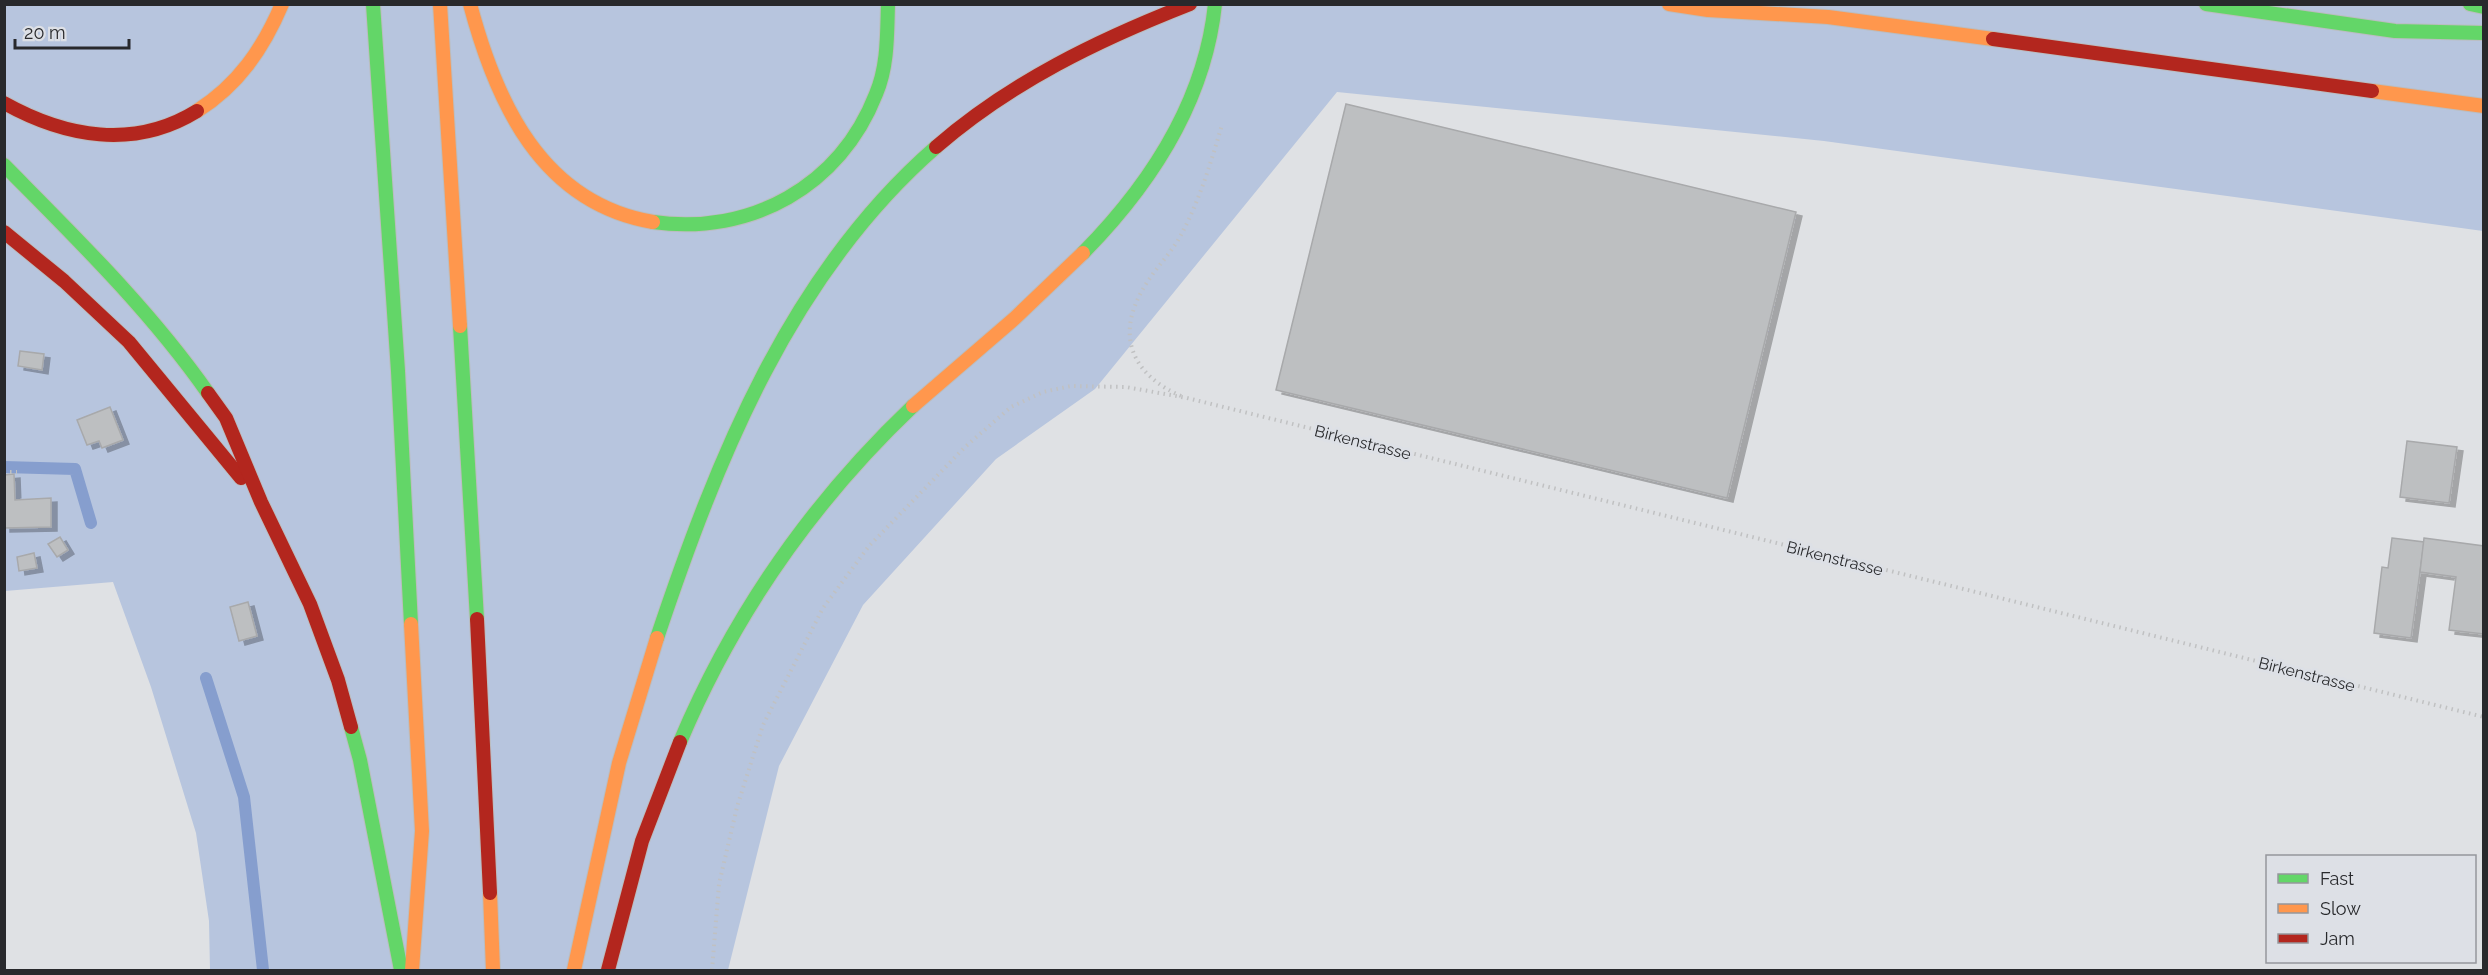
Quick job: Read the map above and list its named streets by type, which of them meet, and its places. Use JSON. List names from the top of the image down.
{
  "streets": {
    "path": ["Birkenstrasse"]
  },
  "legend": ["Fast", "Slow", "Jam"],
  "scale_bar": "20 m"
}
